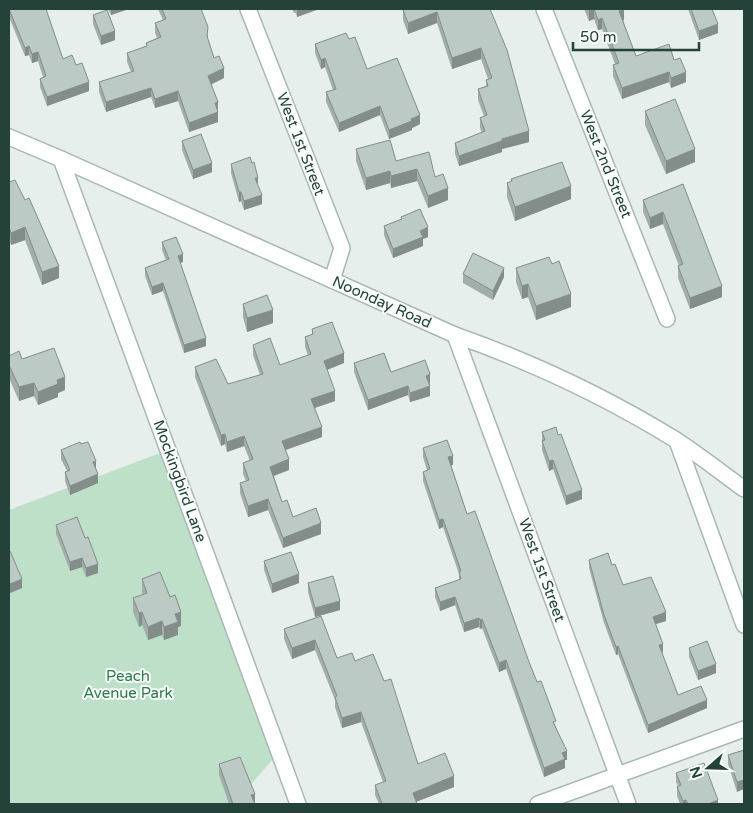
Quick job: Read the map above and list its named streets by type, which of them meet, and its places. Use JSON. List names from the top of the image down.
{
  "streets": {
    "street": [
      "West 1st Street",
      "West 2nd Street",
      "Noonday Road",
      "Mockingbird Lane"
    ]
  },
  "crossings": [
    ["West 1st Street", "Noonday Road"],
    ["Noonday Road", "Mockingbird Lane"]
  ],
  "parks": ["Peach Avenue Park"],
  "scale_bar": "50 m",
  "north": "left"
}
